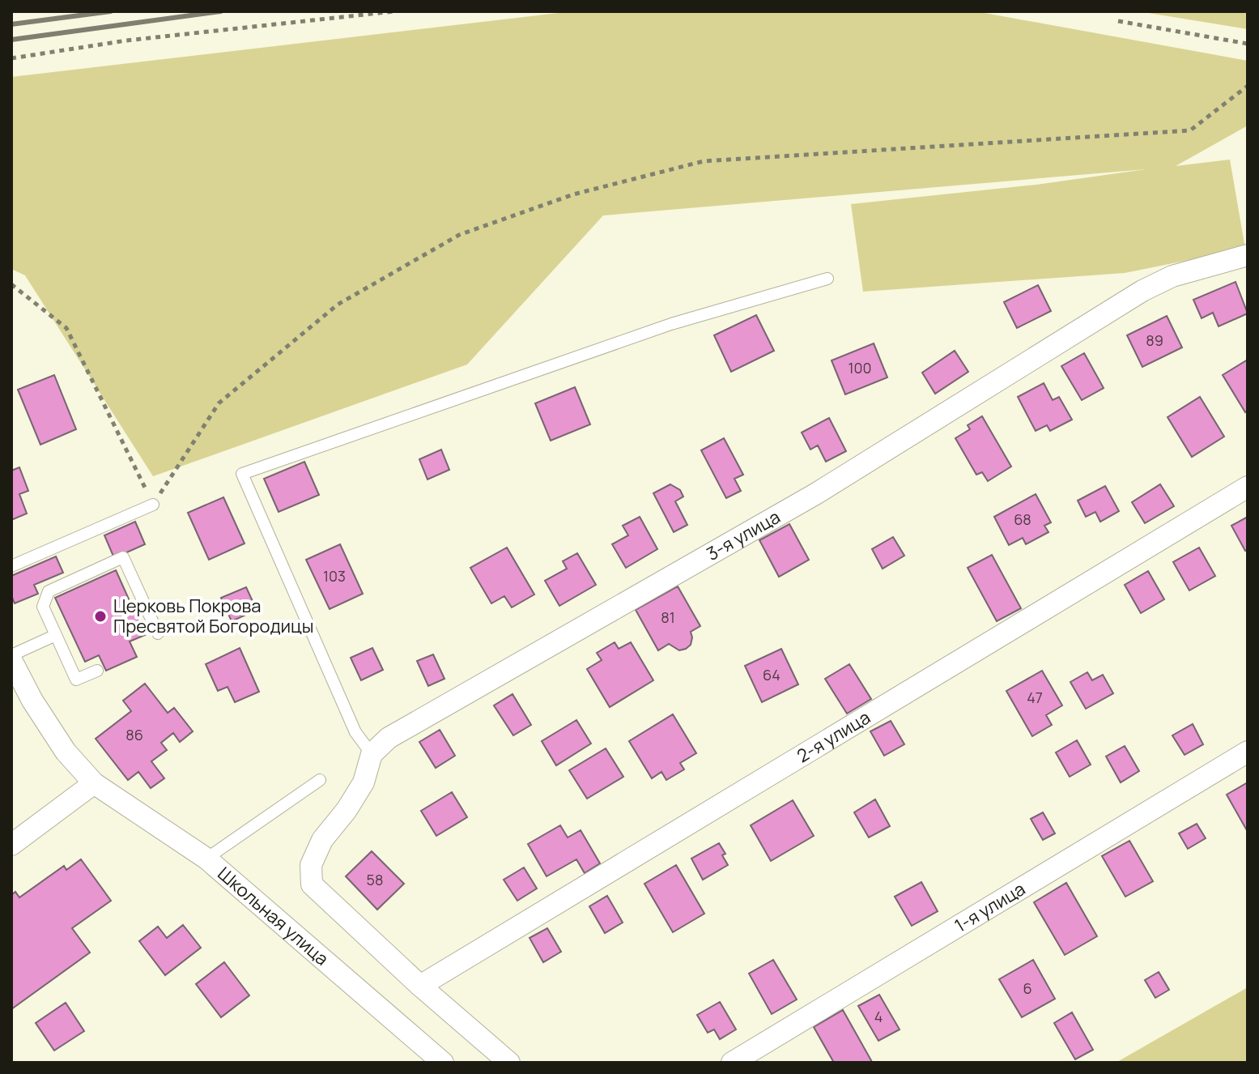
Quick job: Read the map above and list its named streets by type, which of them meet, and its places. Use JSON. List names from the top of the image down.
{
  "streets": {
    "street": [
      "3-я улица",
      "2-я улица",
      "1-я улица",
      "Школьная улица"
    ]
  },
  "places": ["Церковь Покрова Пресвятой Богородицы"],
  "house_numbers": [
    "89",
    "100",
    "68",
    "103",
    "81",
    "64",
    "47",
    "86",
    "58",
    "6",
    "4"
  ]
}
